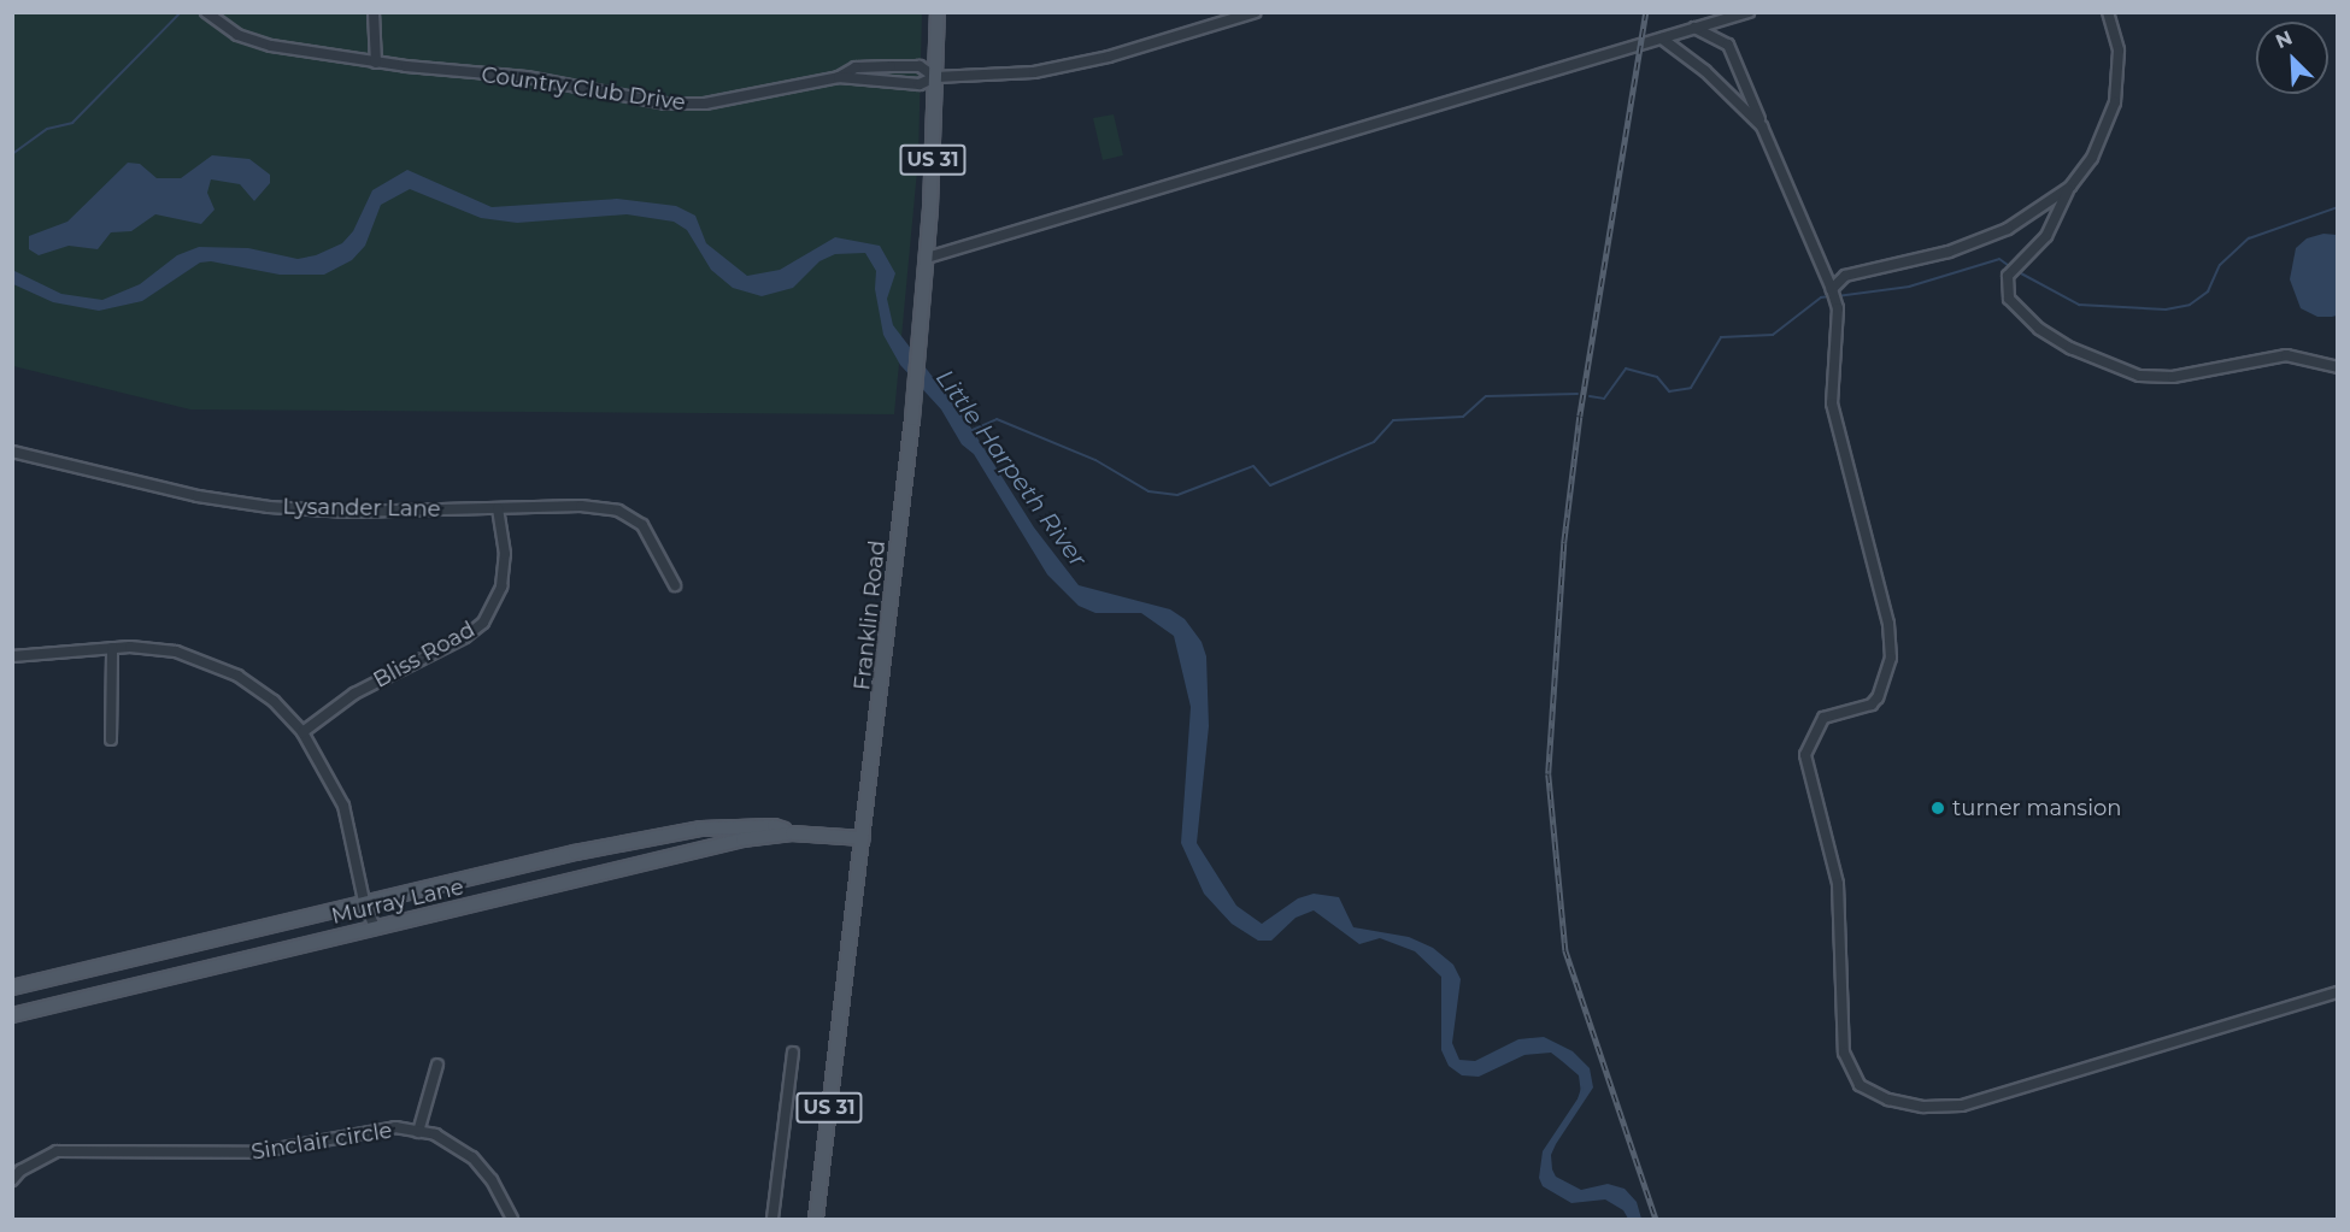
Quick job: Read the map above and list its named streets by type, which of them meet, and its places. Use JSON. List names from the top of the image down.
{
  "streets": {
    "main road": ["US 31", "Franklin Road", "Murray Lane"],
    "street": [
      "Country Club Drive",
      "Lysander Lane",
      "Bliss Road",
      "Sinclair circle"
    ]
  },
  "crossings": [
    ["Country Club Drive", "Franklin Road"],
    ["Lysander Lane", "Bliss Road"],
    ["Franklin Road", "Murray Lane"]
  ],
  "water": ["Little Harpeth River"],
  "places": ["turner mansion"],
  "north": "top left"
}
